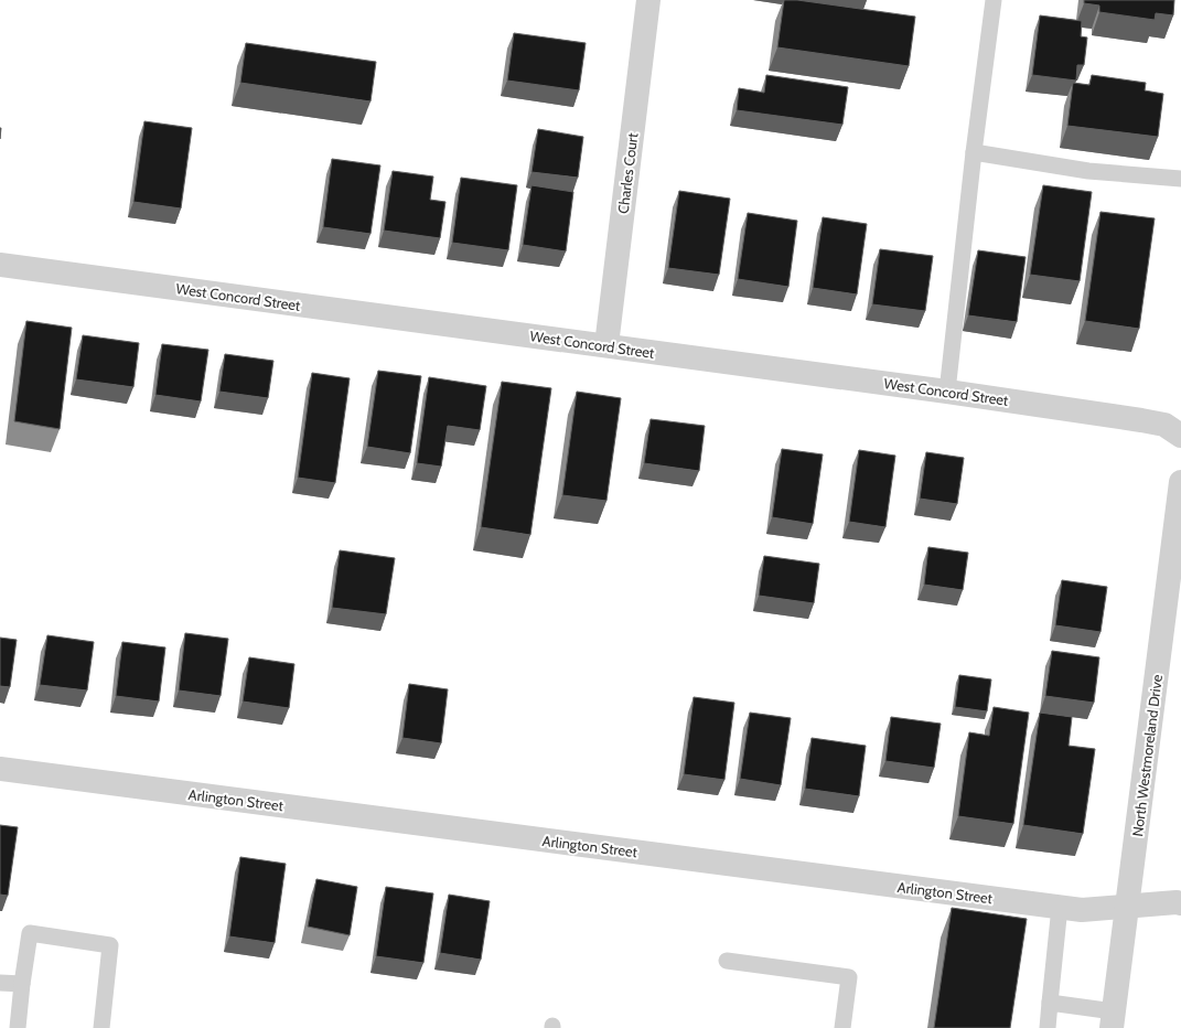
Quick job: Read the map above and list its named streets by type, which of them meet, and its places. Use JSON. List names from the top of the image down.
{
  "streets": {
    "street": [
      "Charles Court",
      "West Concord Street",
      "North Westmoreland Drive",
      "Arlington Street"
    ]
  },
  "crossings": [
    ["Charles Court", "West Concord Street"],
    ["North Westmoreland Drive", "Arlington Street"]
  ]
}
